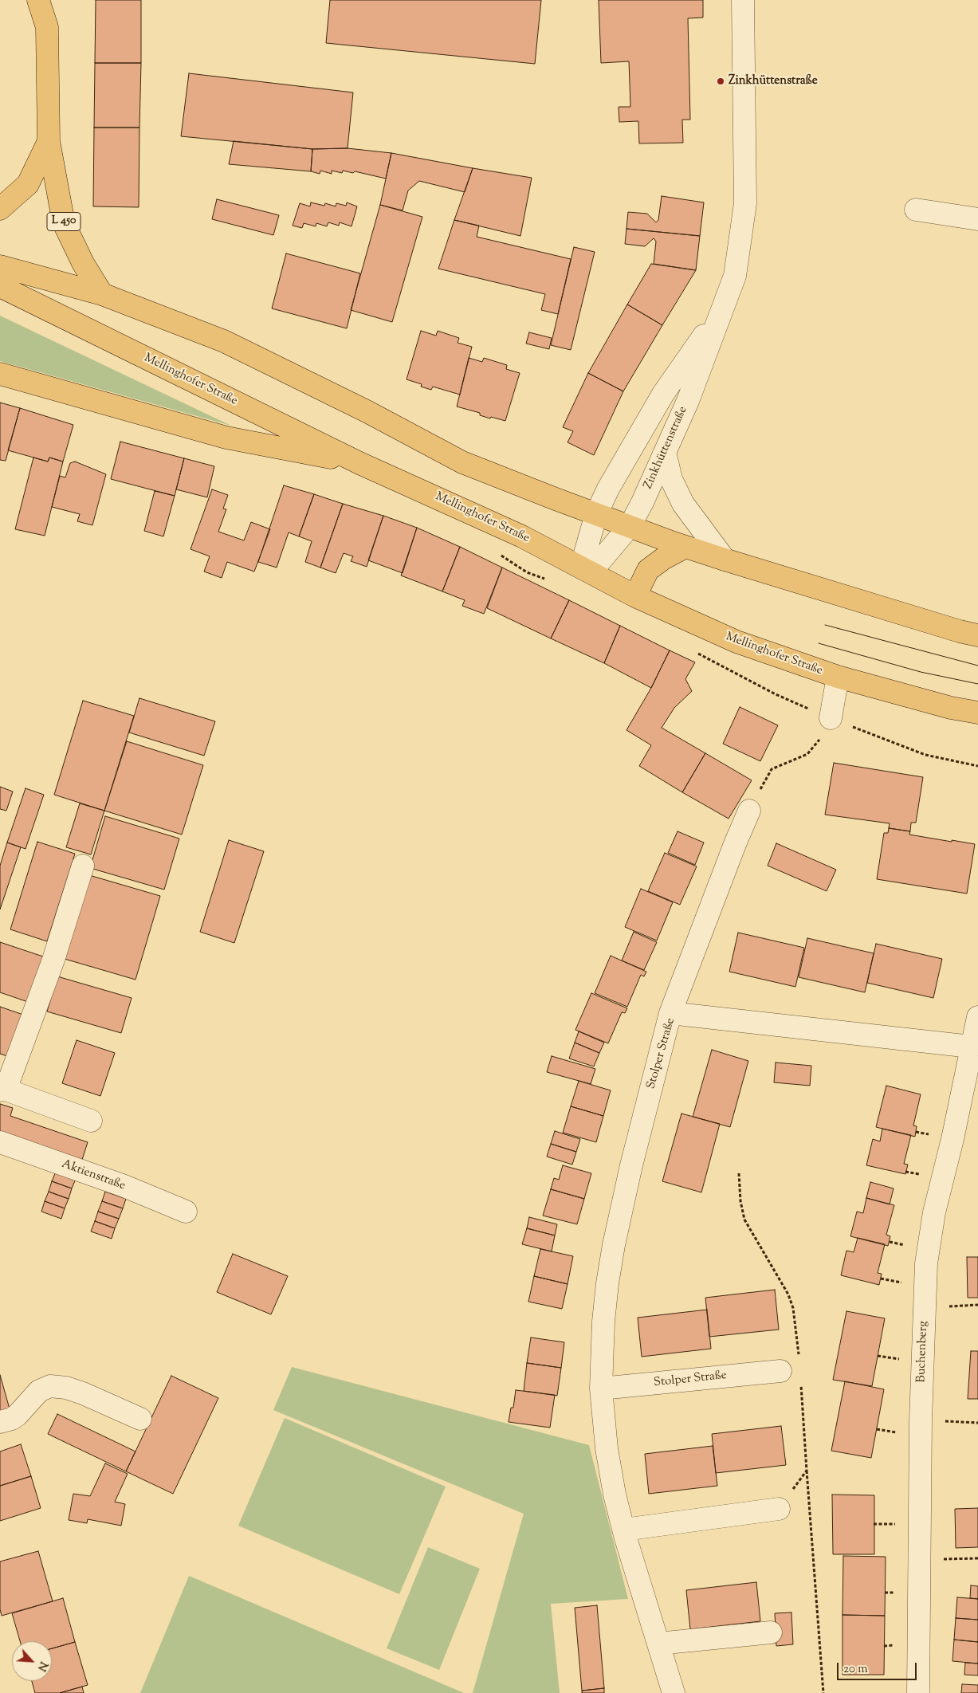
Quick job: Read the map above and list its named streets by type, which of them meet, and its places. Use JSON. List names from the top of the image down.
{
  "streets": {
    "main road": ["L 450", "Mellinghofer Straße"],
    "street": [
      "Zinkhüttenstraße",
      "Stolper Straße",
      "Aktienstraße",
      "Buchenberg"
    ]
  },
  "crossings": [
    ["Mellinghofer Straße", "Zinkhüttenstraße"],
    ["Stolper Straße", "Buchenberg"]
  ],
  "places": ["Zinkhüttenstraße"],
  "scale_bar": "20 m",
  "north": "bottom right"
}
